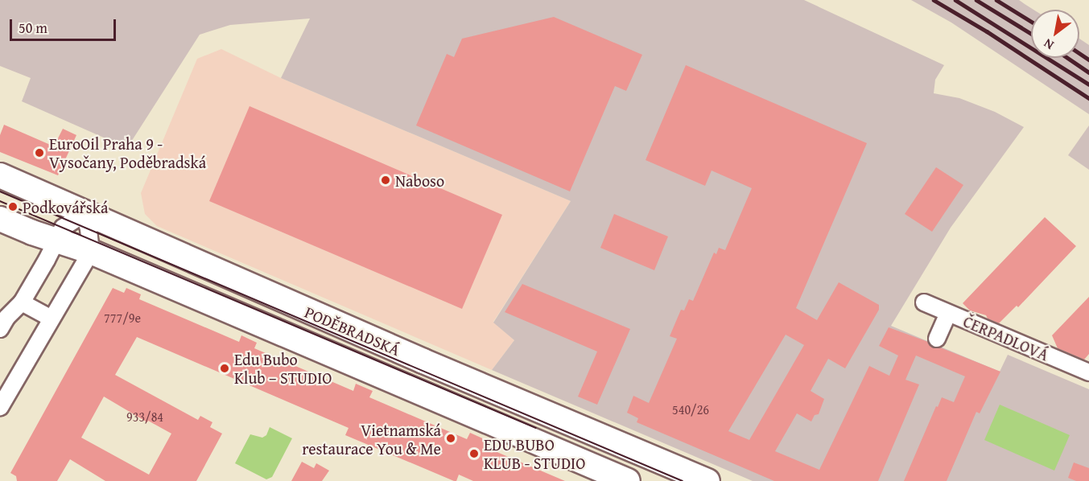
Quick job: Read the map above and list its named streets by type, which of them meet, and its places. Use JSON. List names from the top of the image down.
{
  "streets": {
    "main road": ["PODĚBRADSKÁ"],
    "street": ["ČERPADLOVÁ"]
  },
  "places": [
    "EuroOil Praha 9 - Vysočany, Poděbradská",
    "Naboso",
    "Podkovářská",
    "Edu Bubo Klub – STUDIO",
    "Vietnamská restaurace You & Me",
    "EDU BUBO KLUB - STUDIO"
  ],
  "house_numbers": ["777/9e", "540/26", "933/84"],
  "scale_bar": "50 m",
  "north": "bottom left"
}
